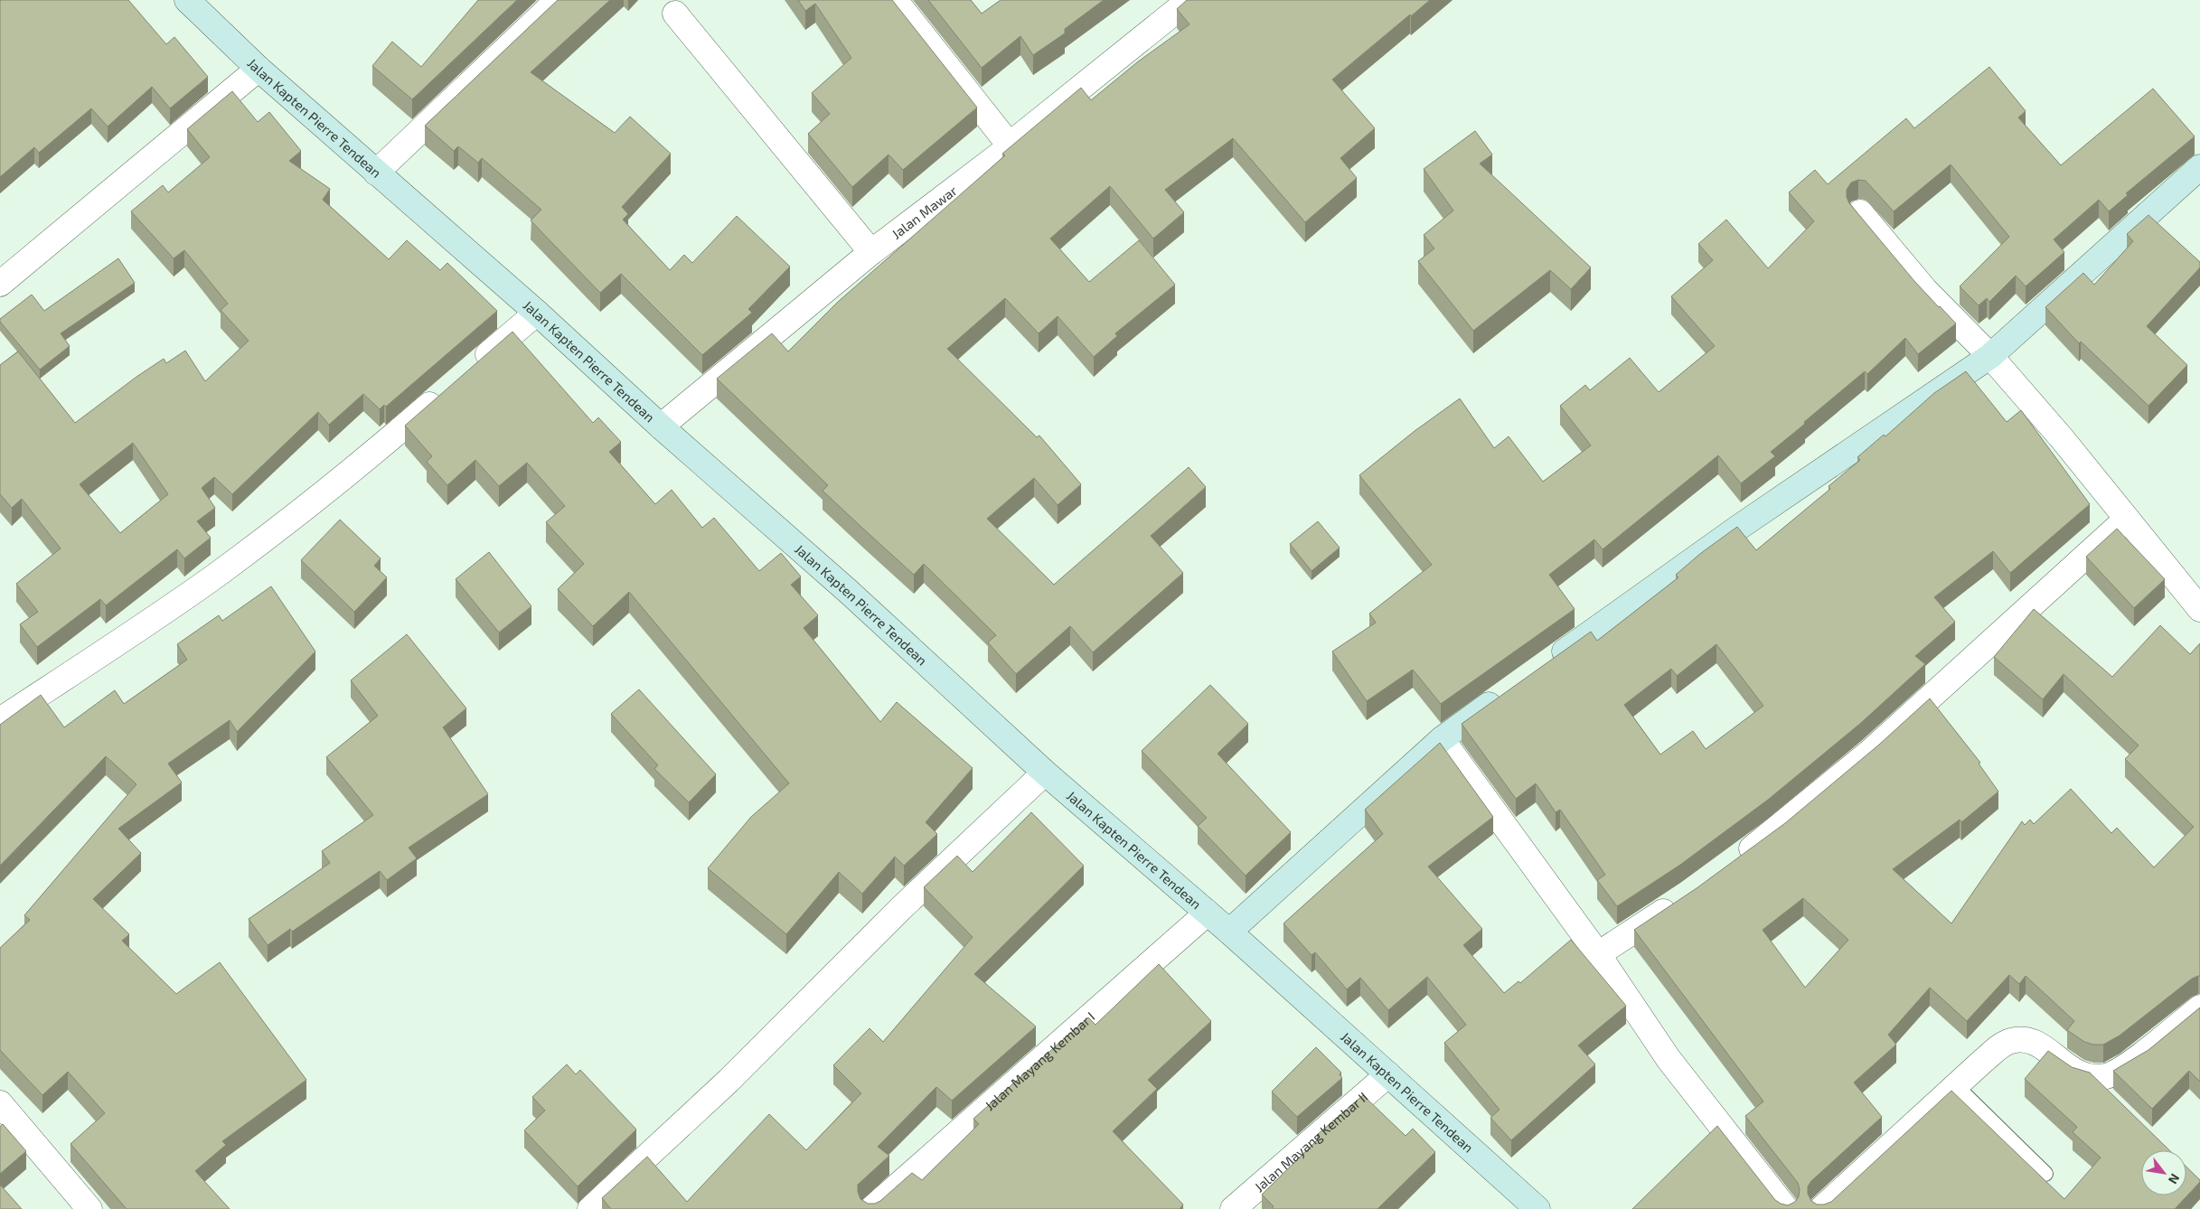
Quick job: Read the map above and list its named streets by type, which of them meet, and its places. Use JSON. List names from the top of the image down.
{
  "streets": {
    "main road": ["Jalan Kapten Pierre Tendean"],
    "street": ["Jalan Mawar", "Jalan Mayang Kembar I", "Jalan Mayang Kembar II"]
  },
  "crossings": [
    ["Jalan Kapten Pierre Tendean", "Jalan Mawar"],
    ["Jalan Kapten Pierre Tendean", "Jalan Mayang Kembar I"],
    ["Jalan Kapten Pierre Tendean", "Jalan Mayang Kembar II"]
  ],
  "north": "bottom right"
}
